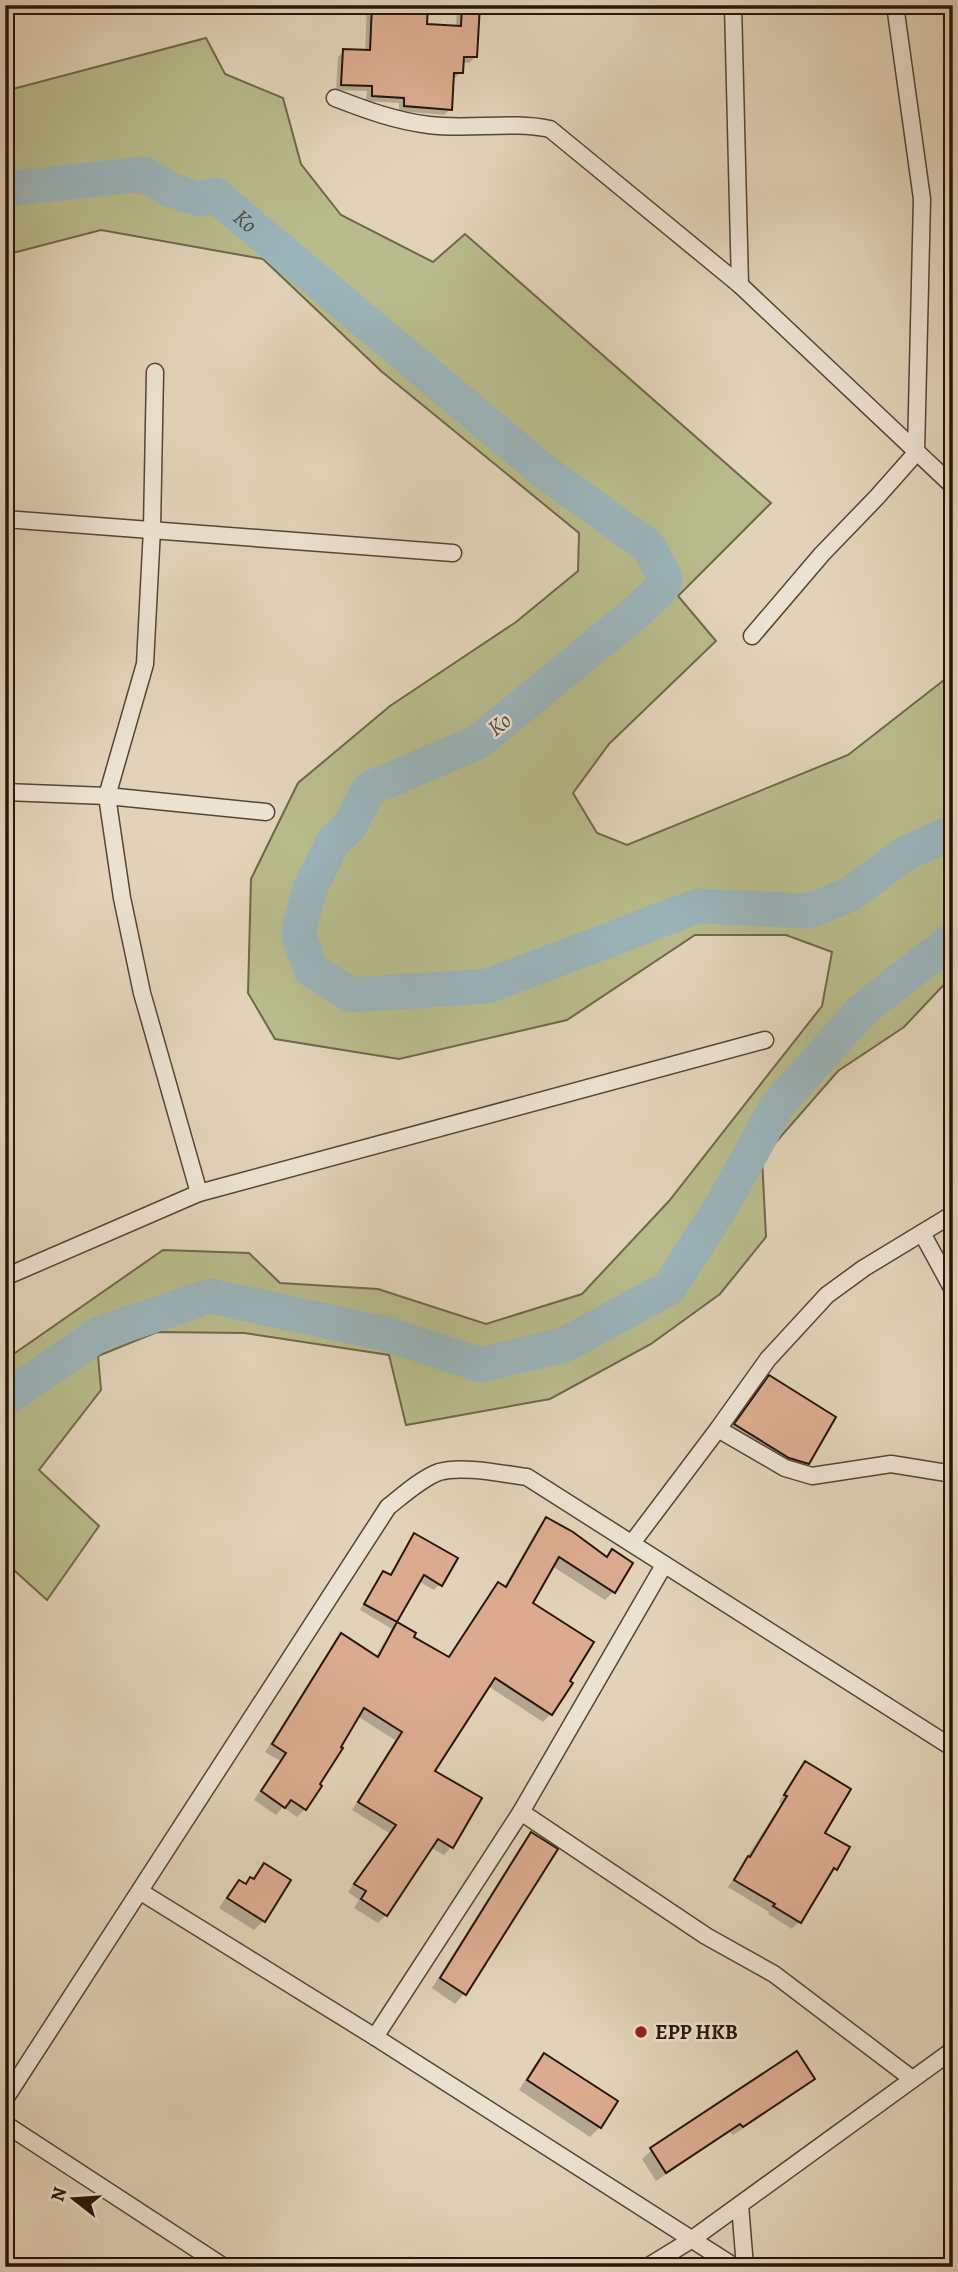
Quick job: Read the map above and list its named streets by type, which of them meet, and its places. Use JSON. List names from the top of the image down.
{
  "water": ["Ko"],
  "places": ["EPP HKB"],
  "north": "left"
}
